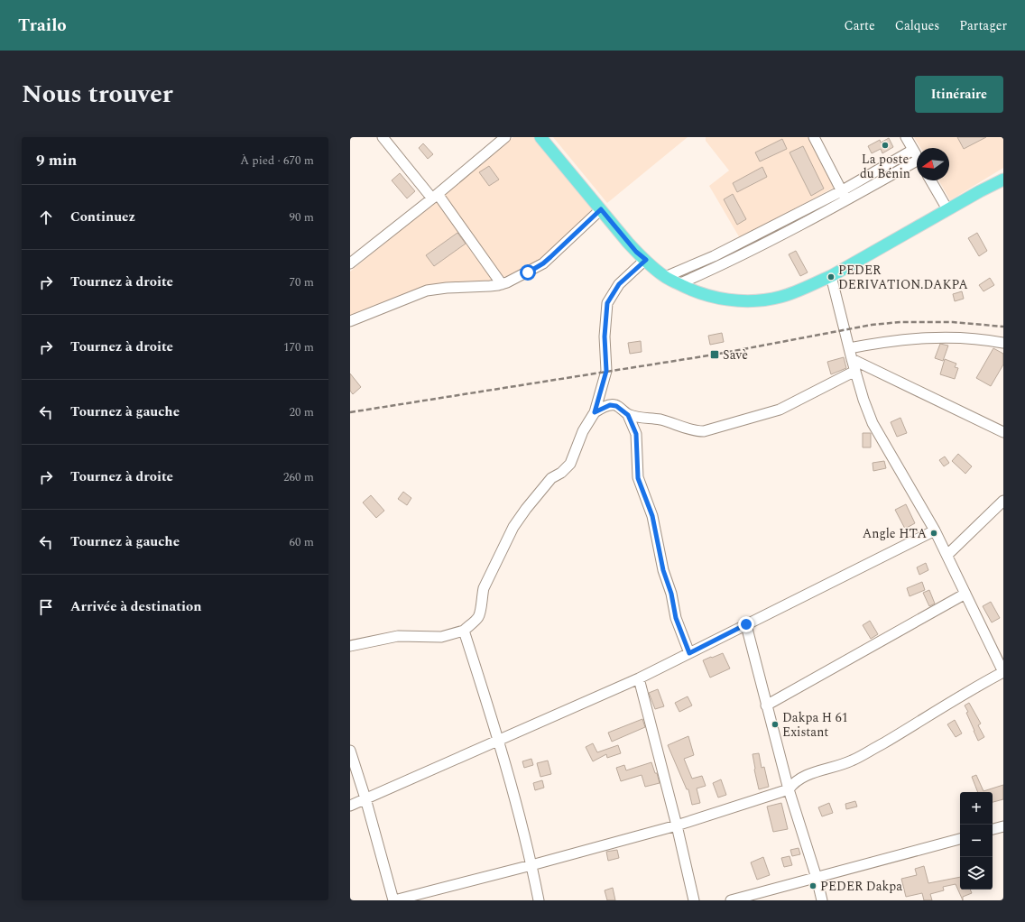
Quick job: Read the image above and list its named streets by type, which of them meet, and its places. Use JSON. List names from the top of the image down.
{
  "places": {
    "other": [
      "La poste du Bénin",
      "PEDER DERIVATION.DAKPA",
      "Angle HTA",
      "Dakpa H 61 Existant",
      "PEDER Dakpa"
    ],
    "transit": ["Savè"]
  },
  "north": "left",
  "page": {
    "header": "Trailo",
    "nav": ["Carte", "Calques", "Partager"],
    "title": "Nous trouver",
    "buttons": "Itinéraire",
    "heading": ["9 min", "À pied · 670 m"],
    "list": [
      ["Continuez", "90 m"],
      ["Tournez à droite", "70 m"],
      ["Tournez à droite", "170 m"],
      ["Tournez à gauche", "20 m"],
      ["Tournez à droite", "260 m"],
      ["Tournez à gauche", "60 m"],
      "Arrivée à destination"
    ],
    "map_buttons": ["+", "−"]
  }
}
